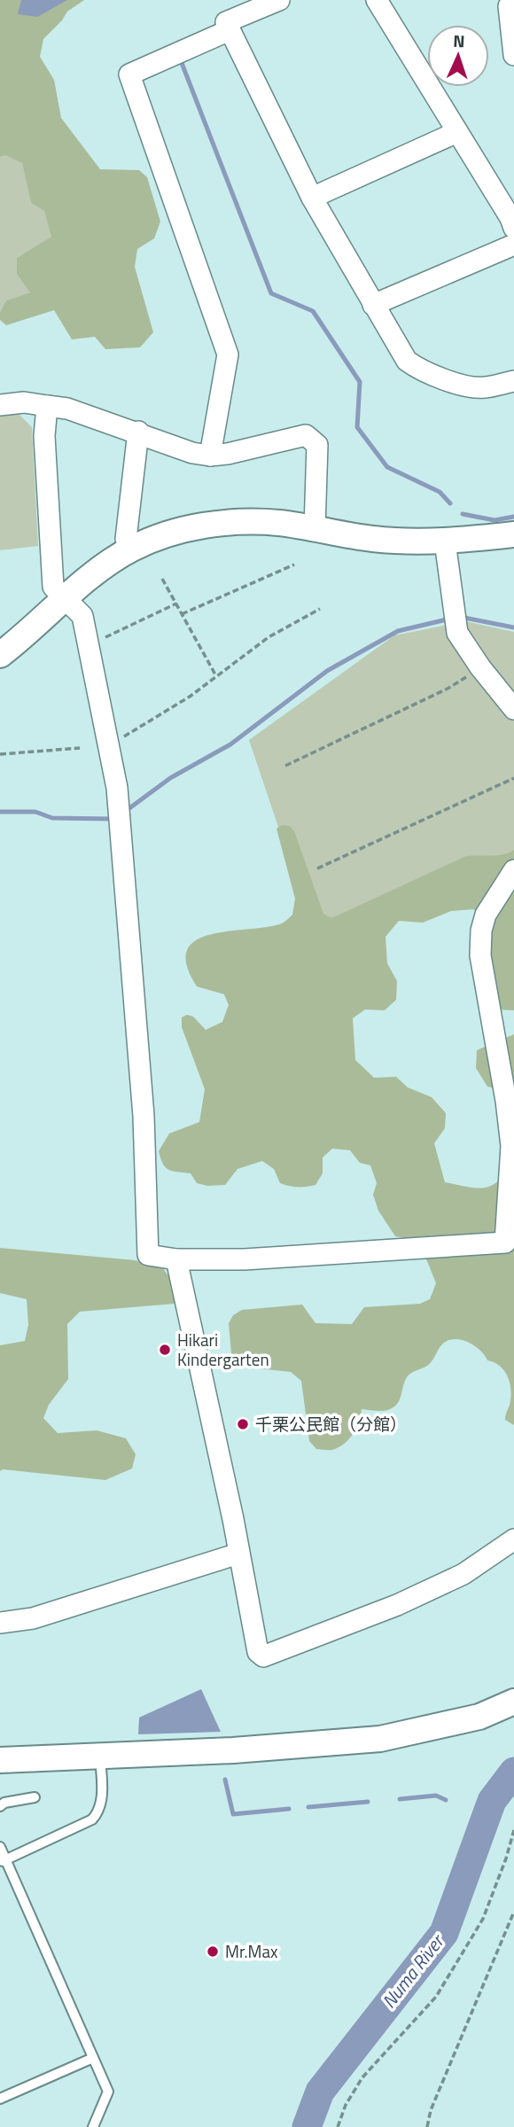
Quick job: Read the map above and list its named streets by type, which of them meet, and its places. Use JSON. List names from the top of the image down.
{
  "water": ["Numa River"],
  "places": ["Hikari Kindergarten", "千栗公民館（分館）", "Mr.Max"],
  "north": "top"
}
